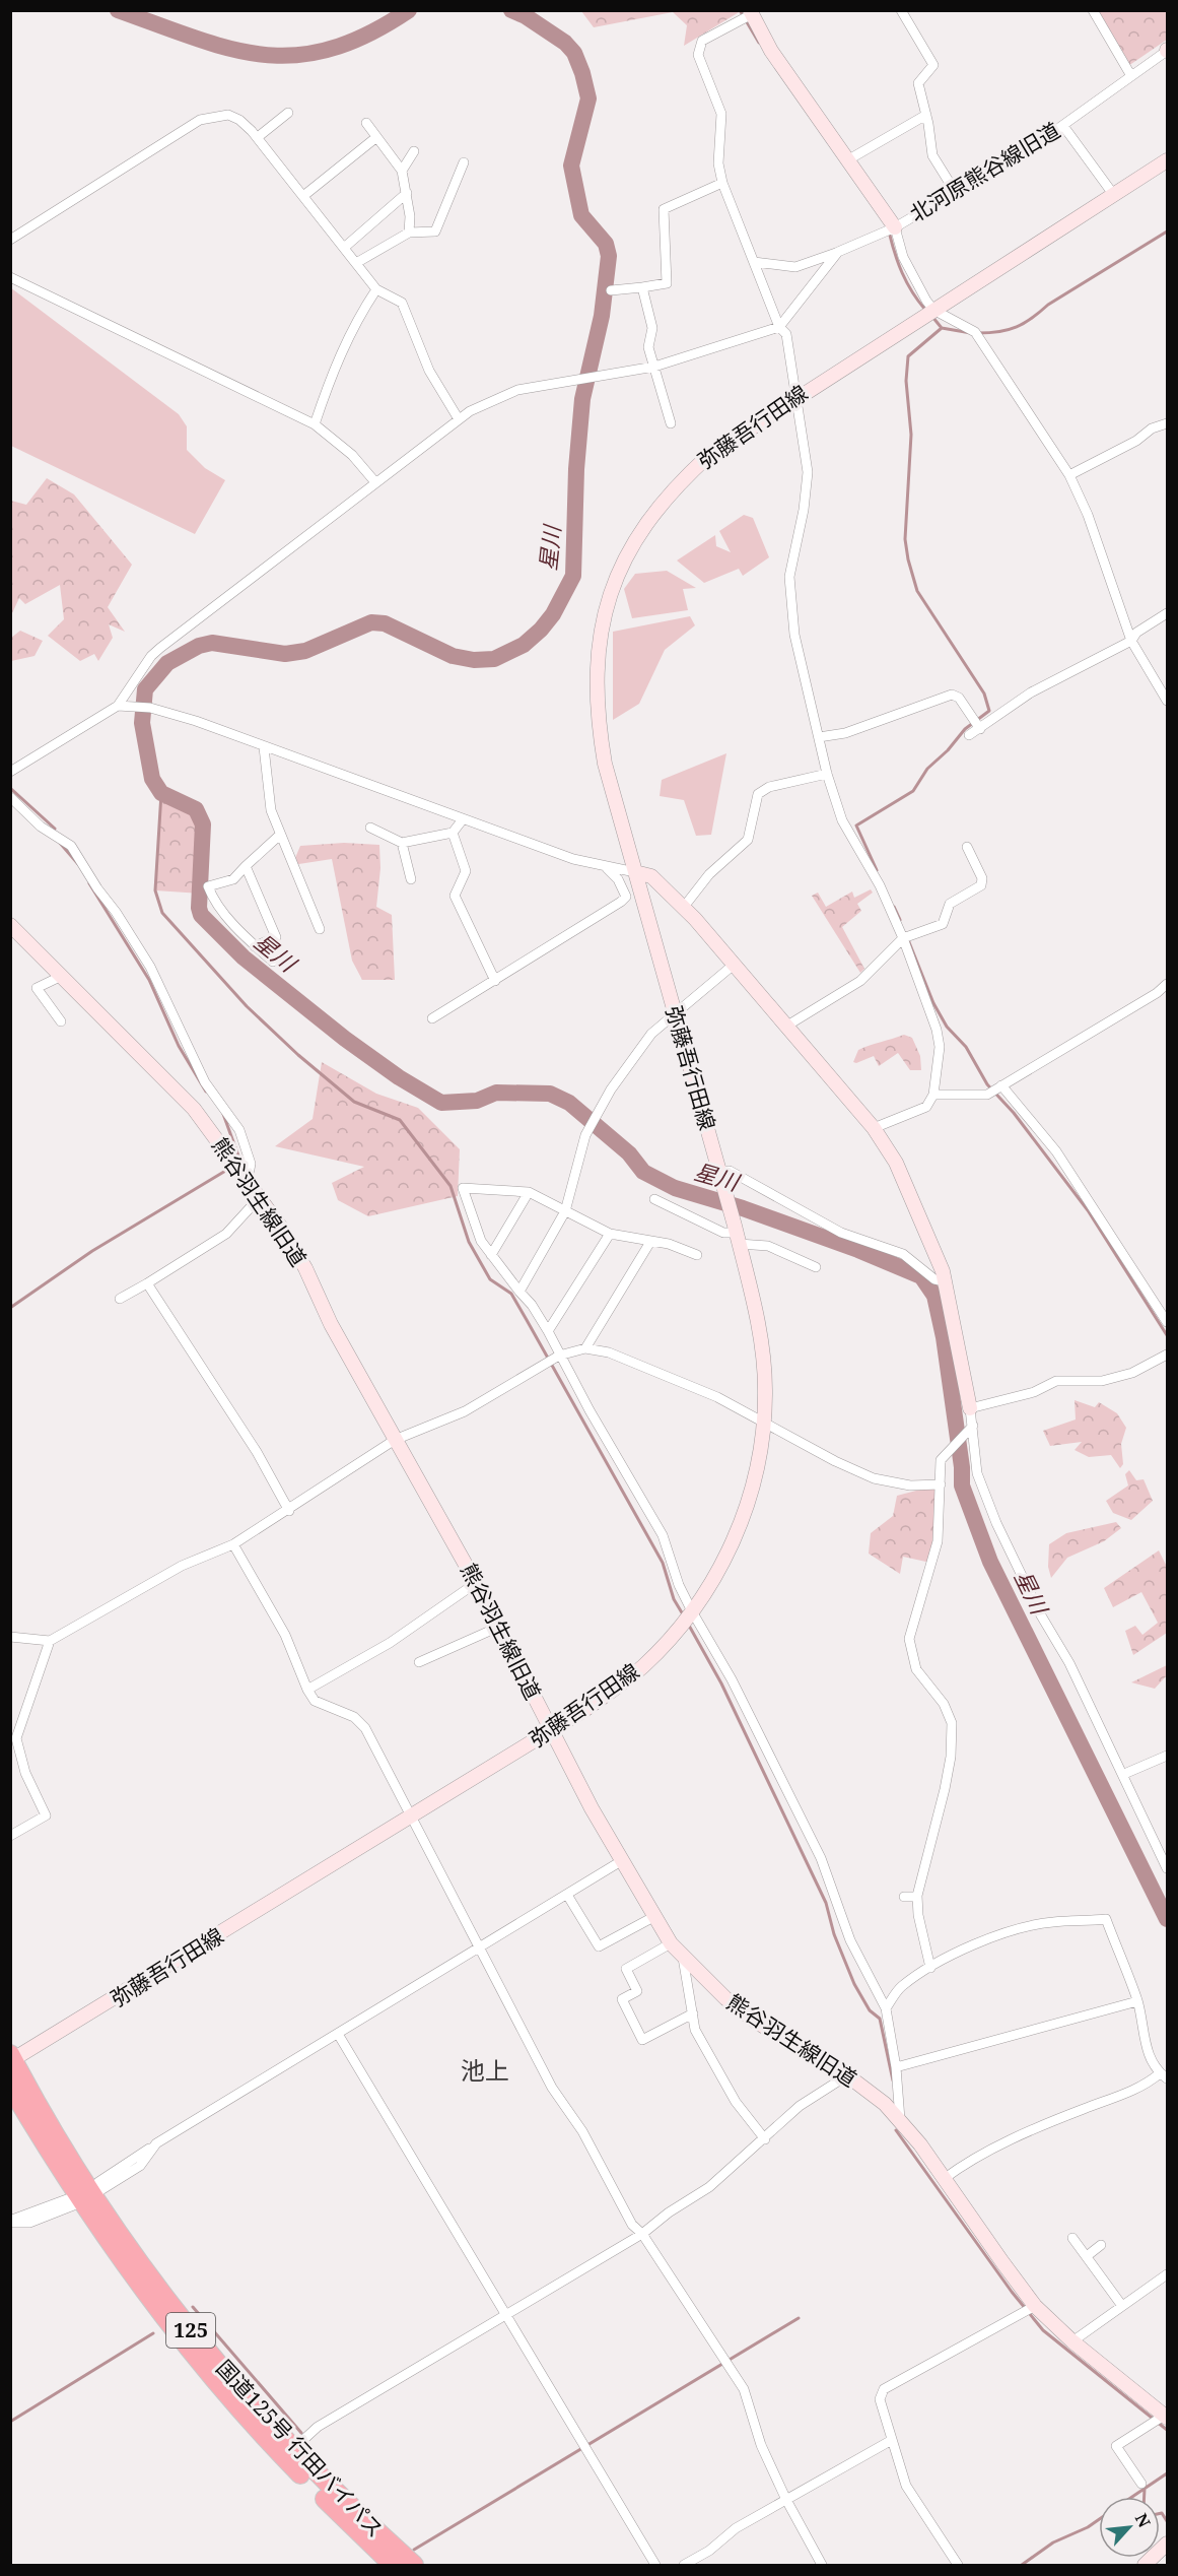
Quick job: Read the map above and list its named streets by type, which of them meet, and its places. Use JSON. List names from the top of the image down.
{
  "streets": {
    "highway": ["125", "国道125号 行田バイパス"],
    "street": ["北河原熊谷線旧道", "弥藤吾行田線", "熊谷羽生線旧道"]
  },
  "crossings": [
    ["弥藤吾行田線", "熊谷羽生線旧道"],
    ["弥藤吾行田線", "国道125号 行田バイパス"]
  ],
  "districts": ["池上"],
  "water": ["星川"],
  "north": "top right"
}
